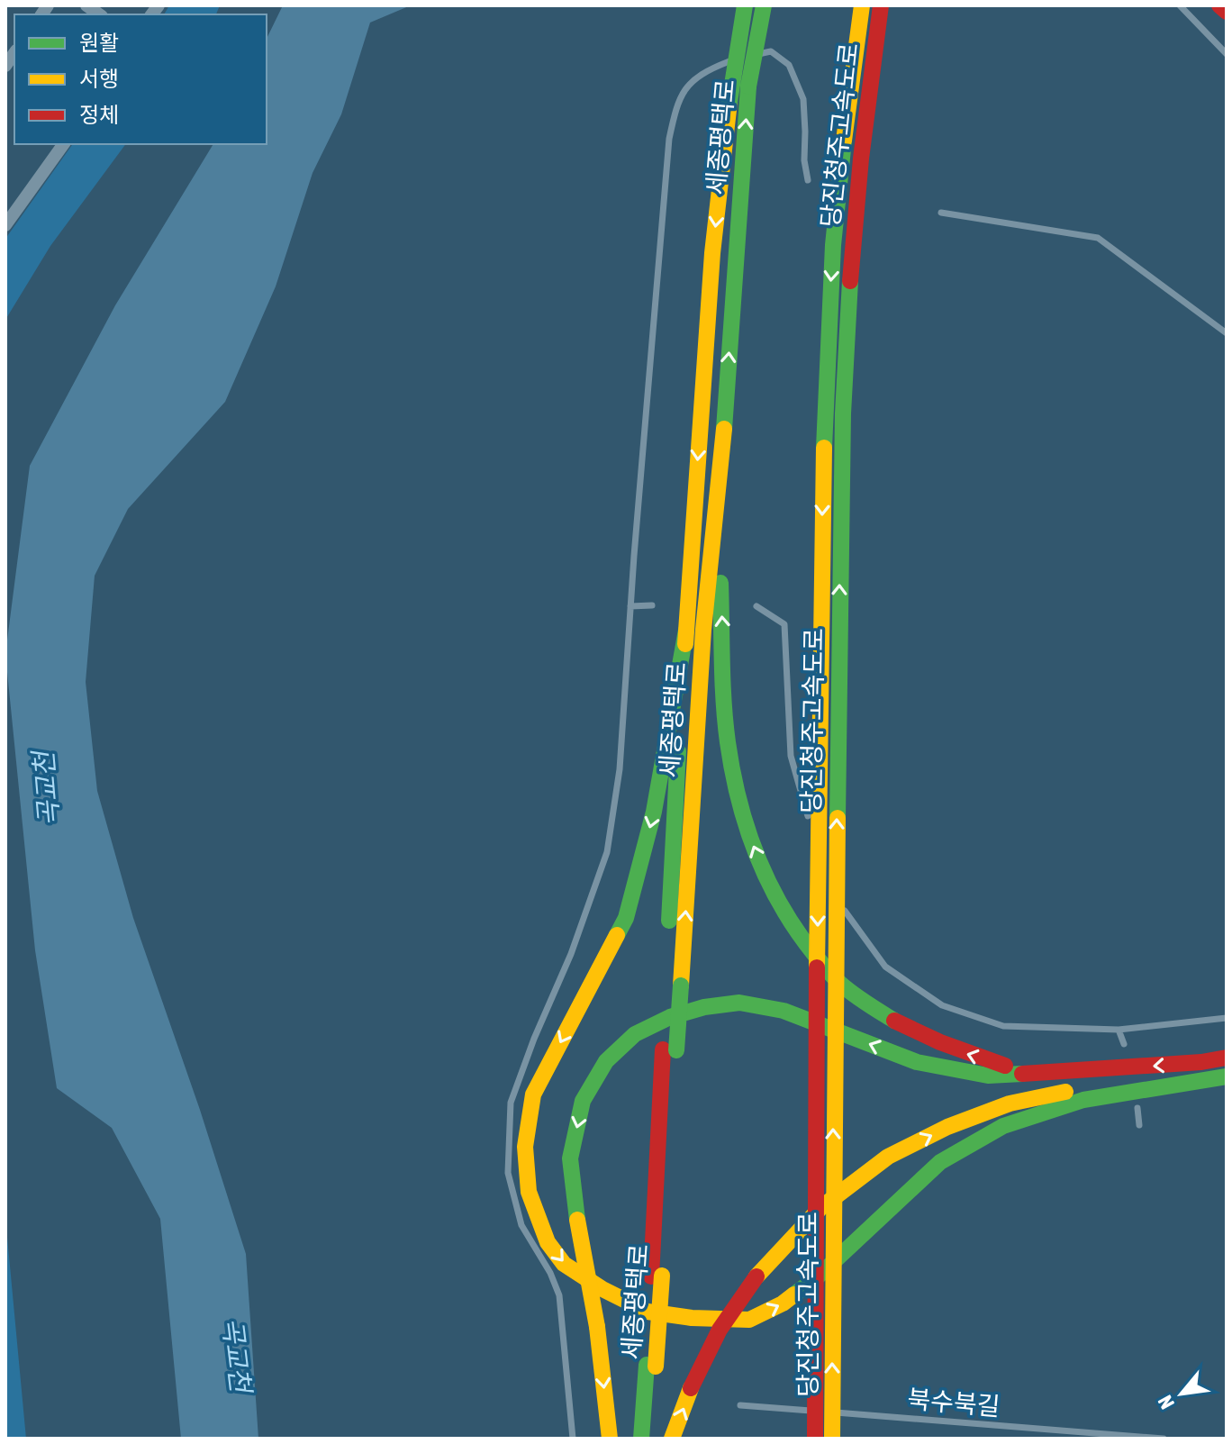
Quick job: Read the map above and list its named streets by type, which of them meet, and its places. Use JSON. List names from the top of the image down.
{
  "streets": {
    "highway": ["당진청주고속도로", "세종평택로"],
    "lane": ["북수북길"]
  },
  "water": ["곡교천"],
  "legend": ["원활", "서행", "정체"],
  "north": "bottom left"
}
